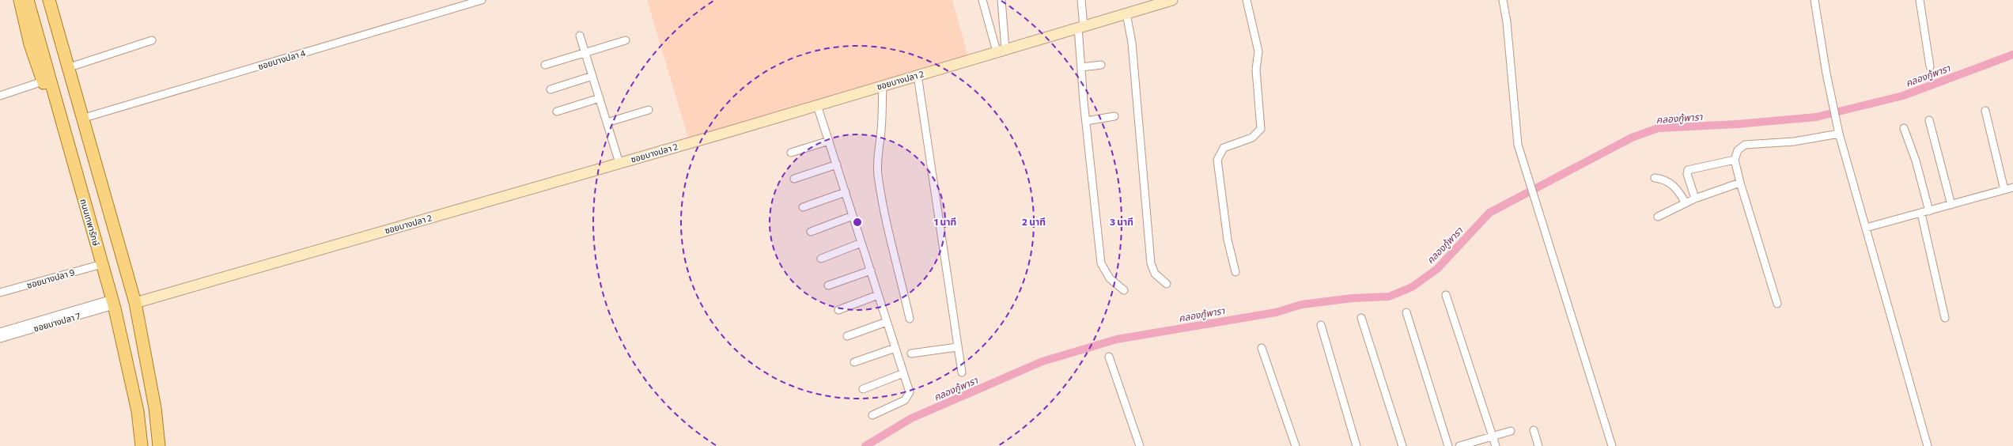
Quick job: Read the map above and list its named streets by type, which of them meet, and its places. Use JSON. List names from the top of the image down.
{
  "streets": {
    "main road": ["ถนนเทพารักษ์"],
    "street": [
      "ซอยบางปลา 4",
      "ซอยบางปลา 2",
      "ซอยบางปลา 9",
      "ซอยบางปลา 7"
    ]
  },
  "crossings": [
    ["ถนนเทพารักษ์", "ซอยบางปลา 9"],
    ["ถนนเทพารักษ์", "ซอยบางปลา 7"]
  ],
  "water": ["คลองกู้พารา"],
  "rings": ["1 นาที", "2 นาที", "3 นาที"]
}
